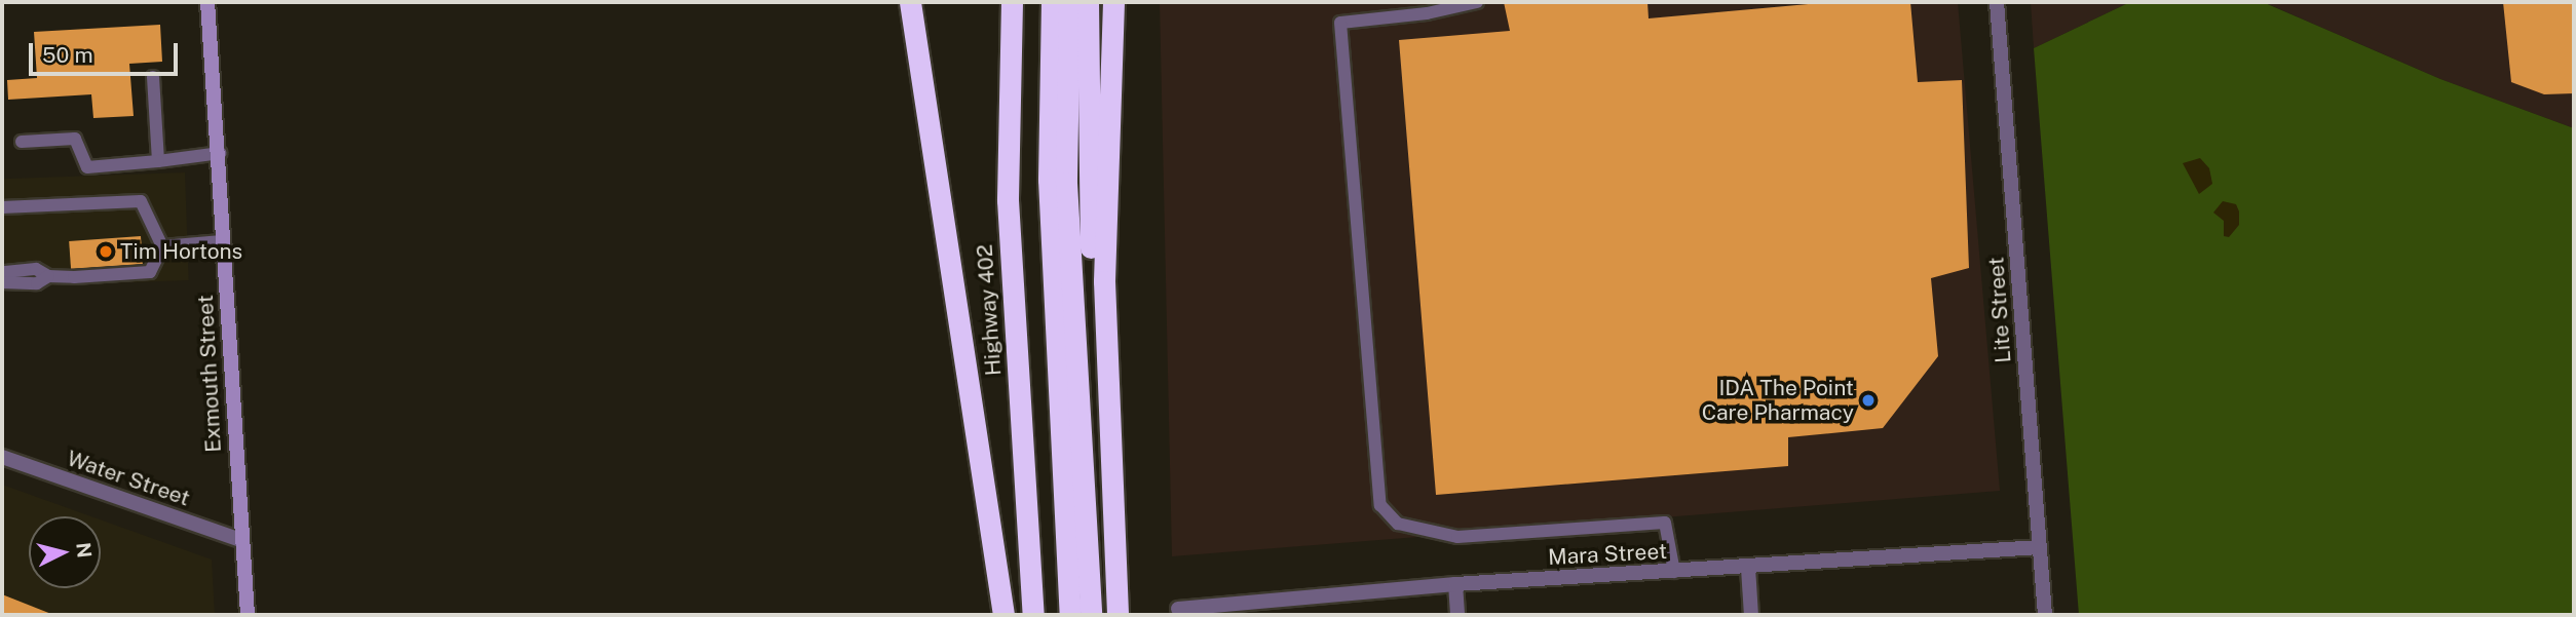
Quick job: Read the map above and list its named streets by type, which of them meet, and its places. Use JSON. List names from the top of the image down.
{
  "streets": {
    "highway": ["Highway 402"],
    "main road": ["Exmouth Street"],
    "street": ["Lite Street", "Water Street", "Mara Street"]
  },
  "crossings": [
    ["Lite Street", "Mara Street"],
    ["Exmouth Street", "Water Street"]
  ],
  "places": ["Tim Hortons", "IDA The Point Care Pharmacy"],
  "scale_bar": "50 m",
  "north": "right"
}
